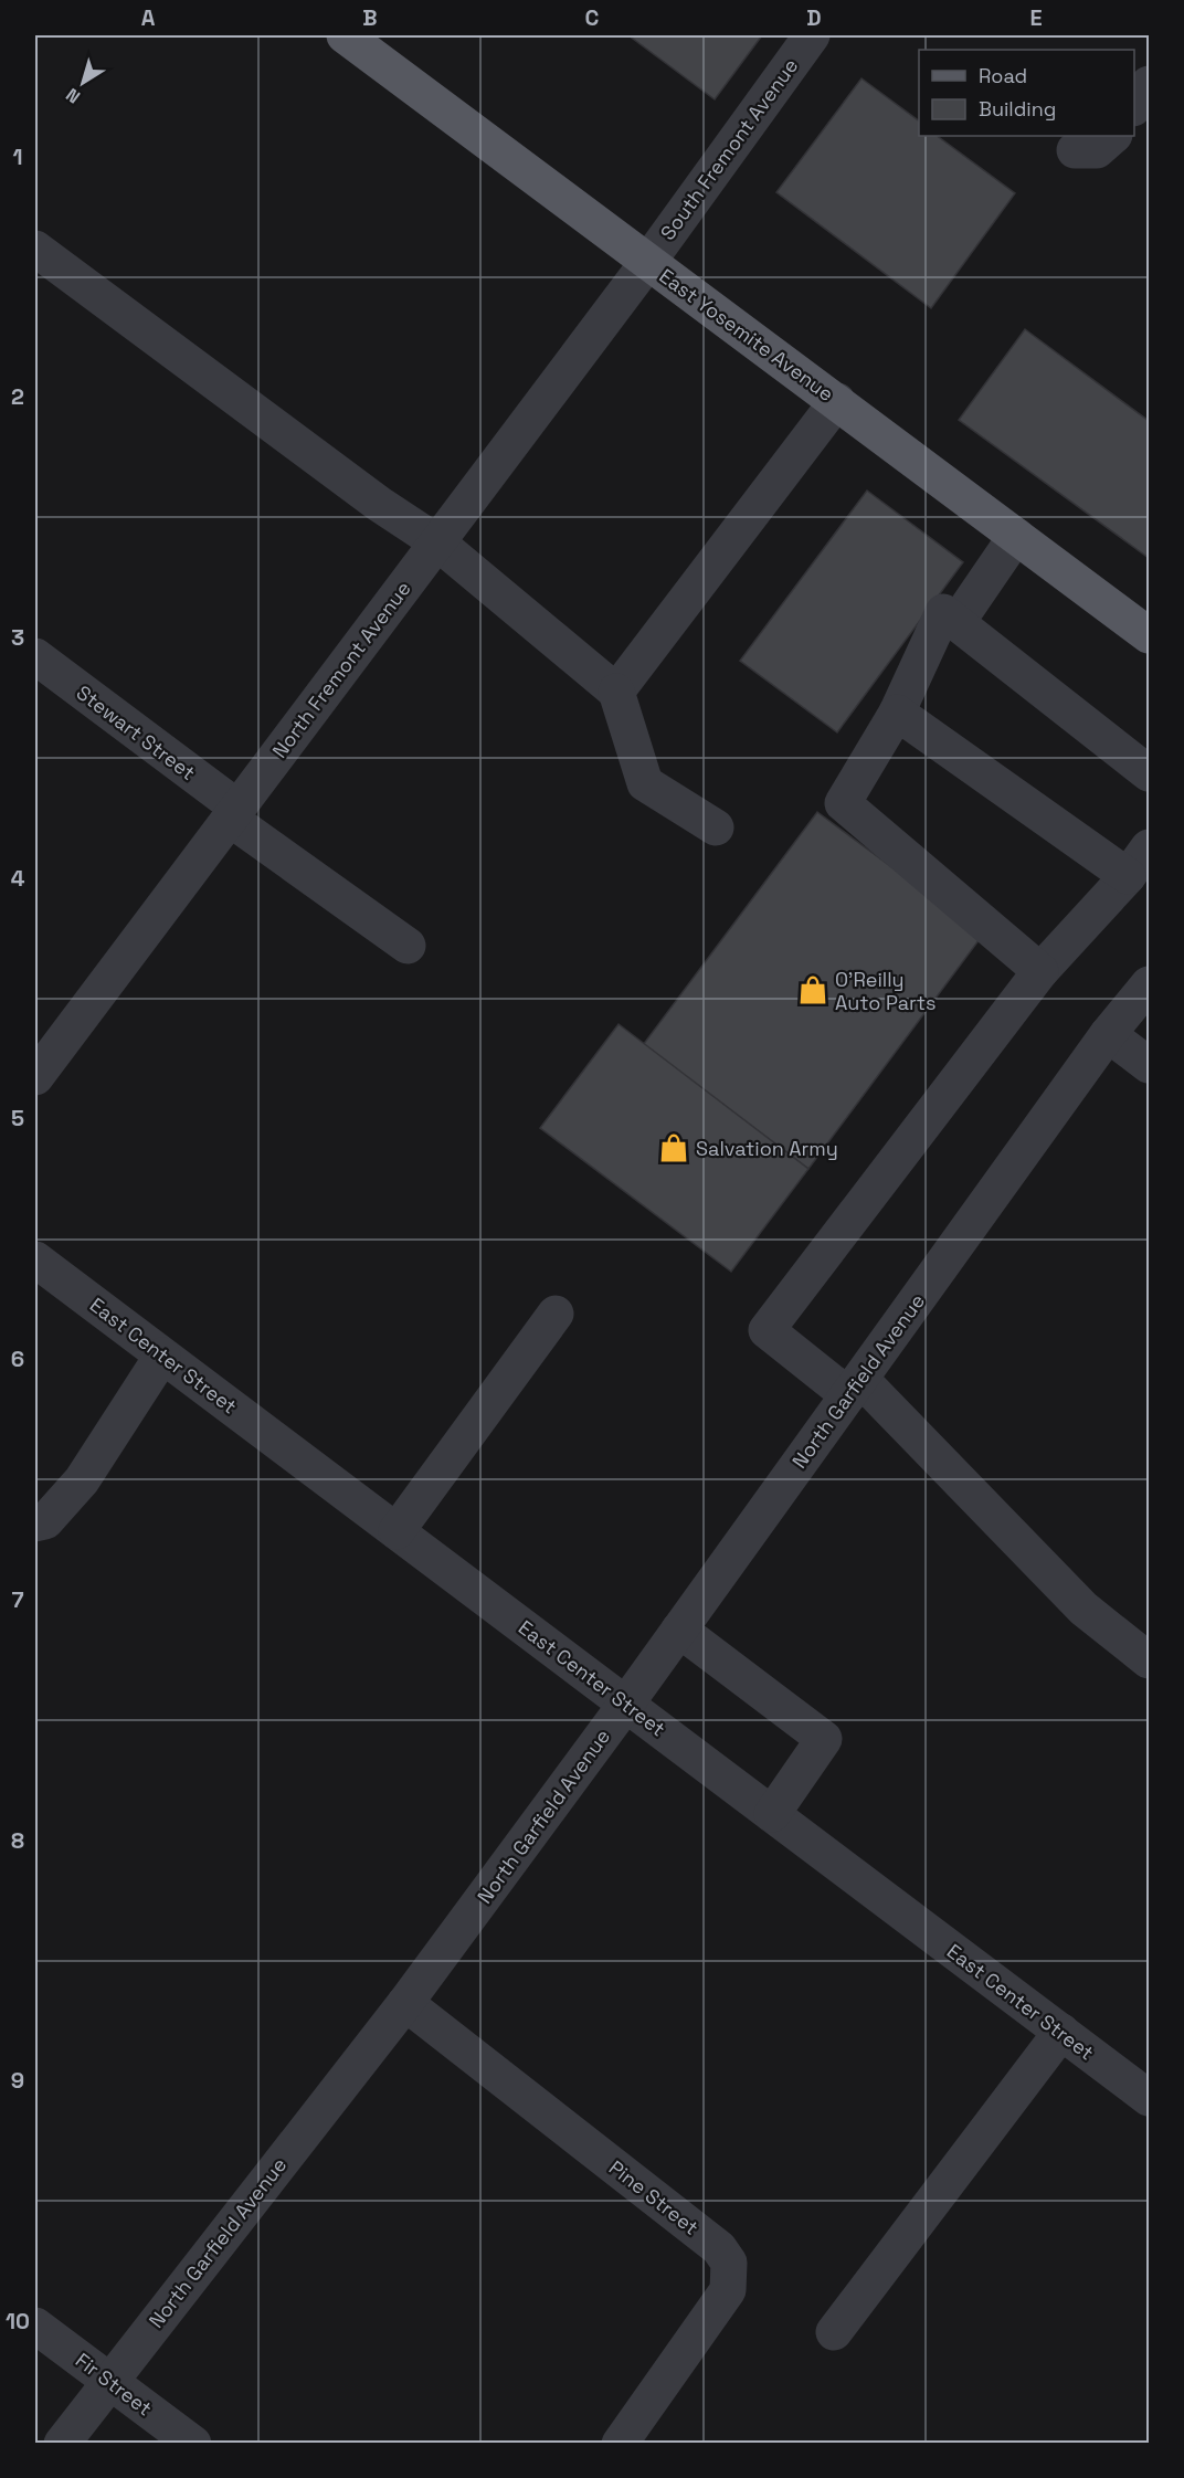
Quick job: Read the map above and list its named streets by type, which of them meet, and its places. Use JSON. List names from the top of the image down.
{
  "streets": {
    "main road": ["East Yosemite Avenue"],
    "street": [
      "South Fremont Avenue",
      "North Fremont Avenue",
      "Stewart Street",
      "East Center Street",
      "North Garfield Avenue",
      "Pine Street",
      "Fir Street"
    ]
  },
  "crossings": [
    ["South Fremont Avenue", "East Yosemite Avenue"],
    ["South Fremont Avenue", "North Fremont Avenue"],
    ["East Yosemite Avenue", "North Fremont Avenue"],
    ["North Fremont Avenue", "Stewart Street"],
    ["East Center Street", "North Garfield Avenue"],
    ["North Garfield Avenue", "Pine Street"],
    ["North Garfield Avenue", "Fir Street"]
  ],
  "places": {
    "shop": ["O'Reilly Auto Parts", "Salvation Army"]
  },
  "legend": ["Road", "Building"],
  "north": "bottom left",
  "grid": {
    "columns": [
      "A",
      "B",
      "C",
      "D",
      "E"
    ],
    "rows": [
      "1",
      "2",
      "3",
      "4",
      "5",
      "6",
      "7",
      "8",
      "9",
      "10"
    ]
  }
}
